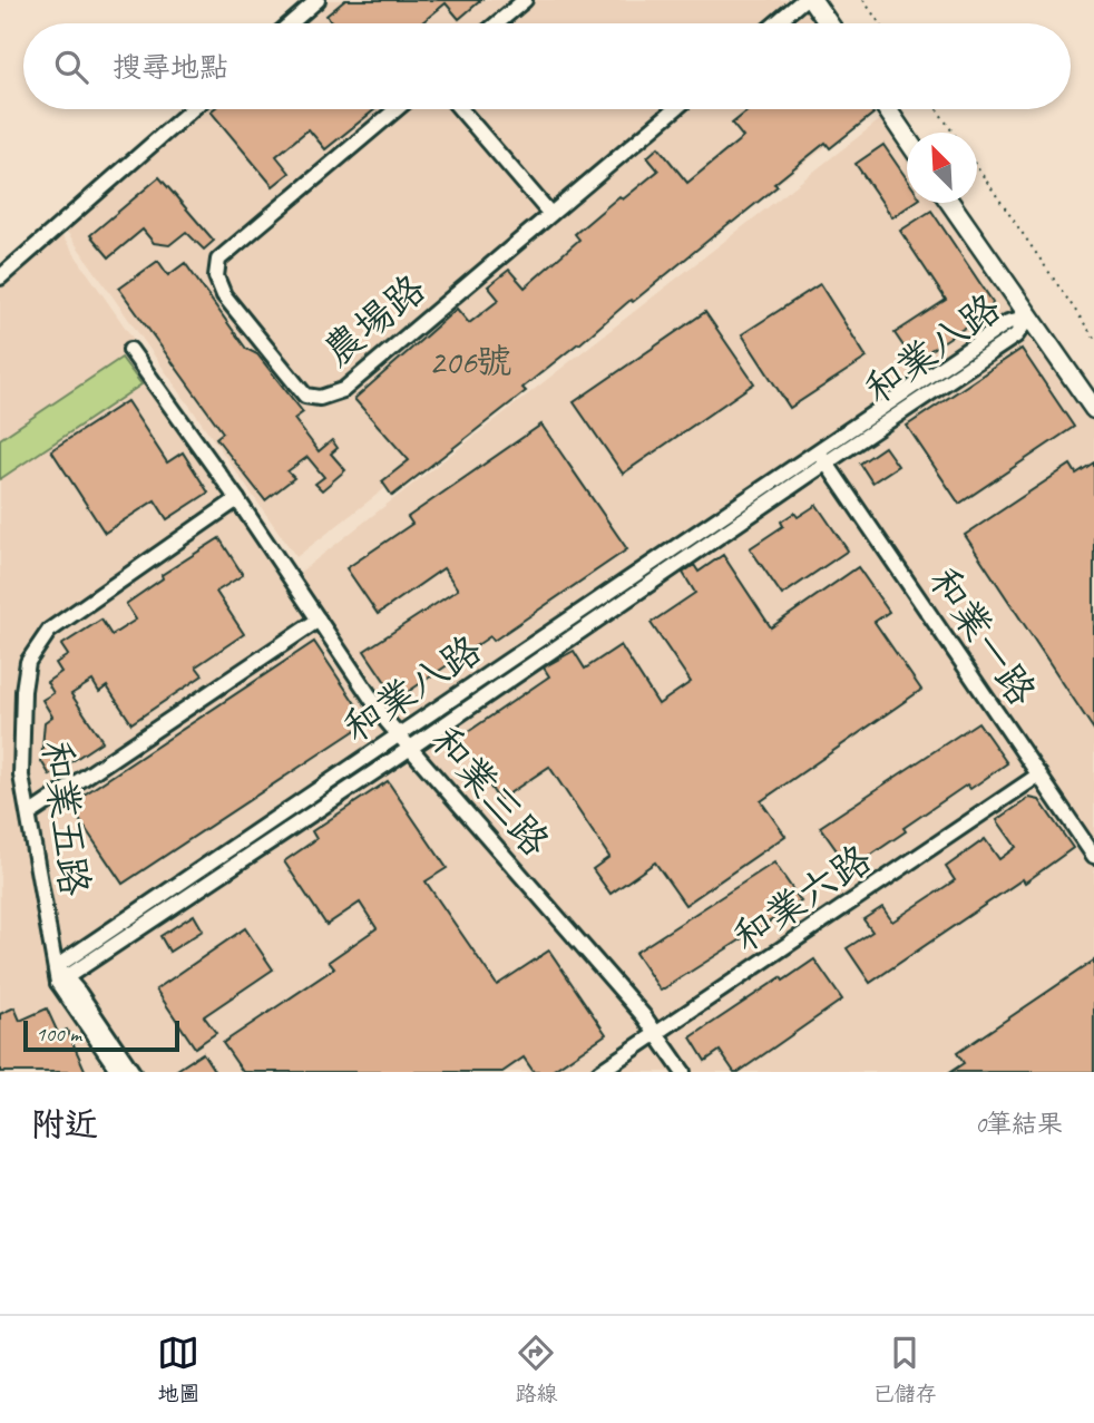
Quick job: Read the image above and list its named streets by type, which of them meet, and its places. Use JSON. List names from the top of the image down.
{
  "streets": {
    "street": [
      "農場路",
      "和業八路",
      "和業一路",
      "和業三路",
      "和業五路",
      "和業六路"
    ]
  },
  "crossings": [
    ["和業八路", "和業一路"],
    ["和業八路", "和業三路"],
    ["和業八路", "和業五路"],
    ["和業一路", "和業六路"],
    ["和業三路", "和業五路"],
    ["和業三路", "和業六路"]
  ],
  "house_numbers": ["206號"],
  "scale_bar": "100 m",
  "north": "top left",
  "page": {
    "search": "搜尋地點",
    "scale": "100 m",
    "heading": ["附近", "0筆結果"],
    "nav": ["地圖", "路線", "已儲存"]
  }
}
